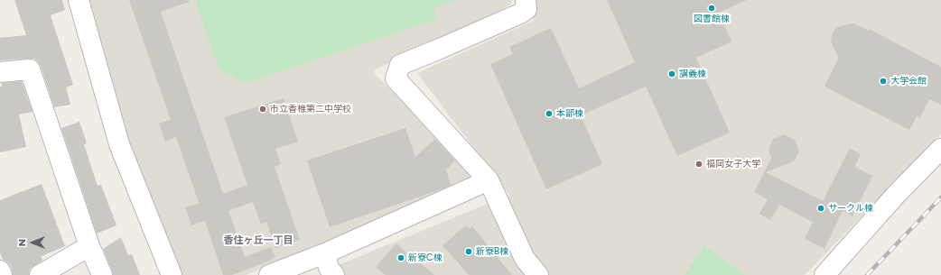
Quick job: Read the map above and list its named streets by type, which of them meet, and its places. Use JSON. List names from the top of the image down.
{
  "districts": ["香住ヶ丘一丁目"],
  "places": [
    "図書館棟",
    "講義棟",
    "大学会館",
    "市立香椎第二中学校",
    "本部棟",
    "福岡女子大学",
    "サークル棟",
    "新寮B棟",
    "新寮C棟"
  ],
  "north": "left"
}
